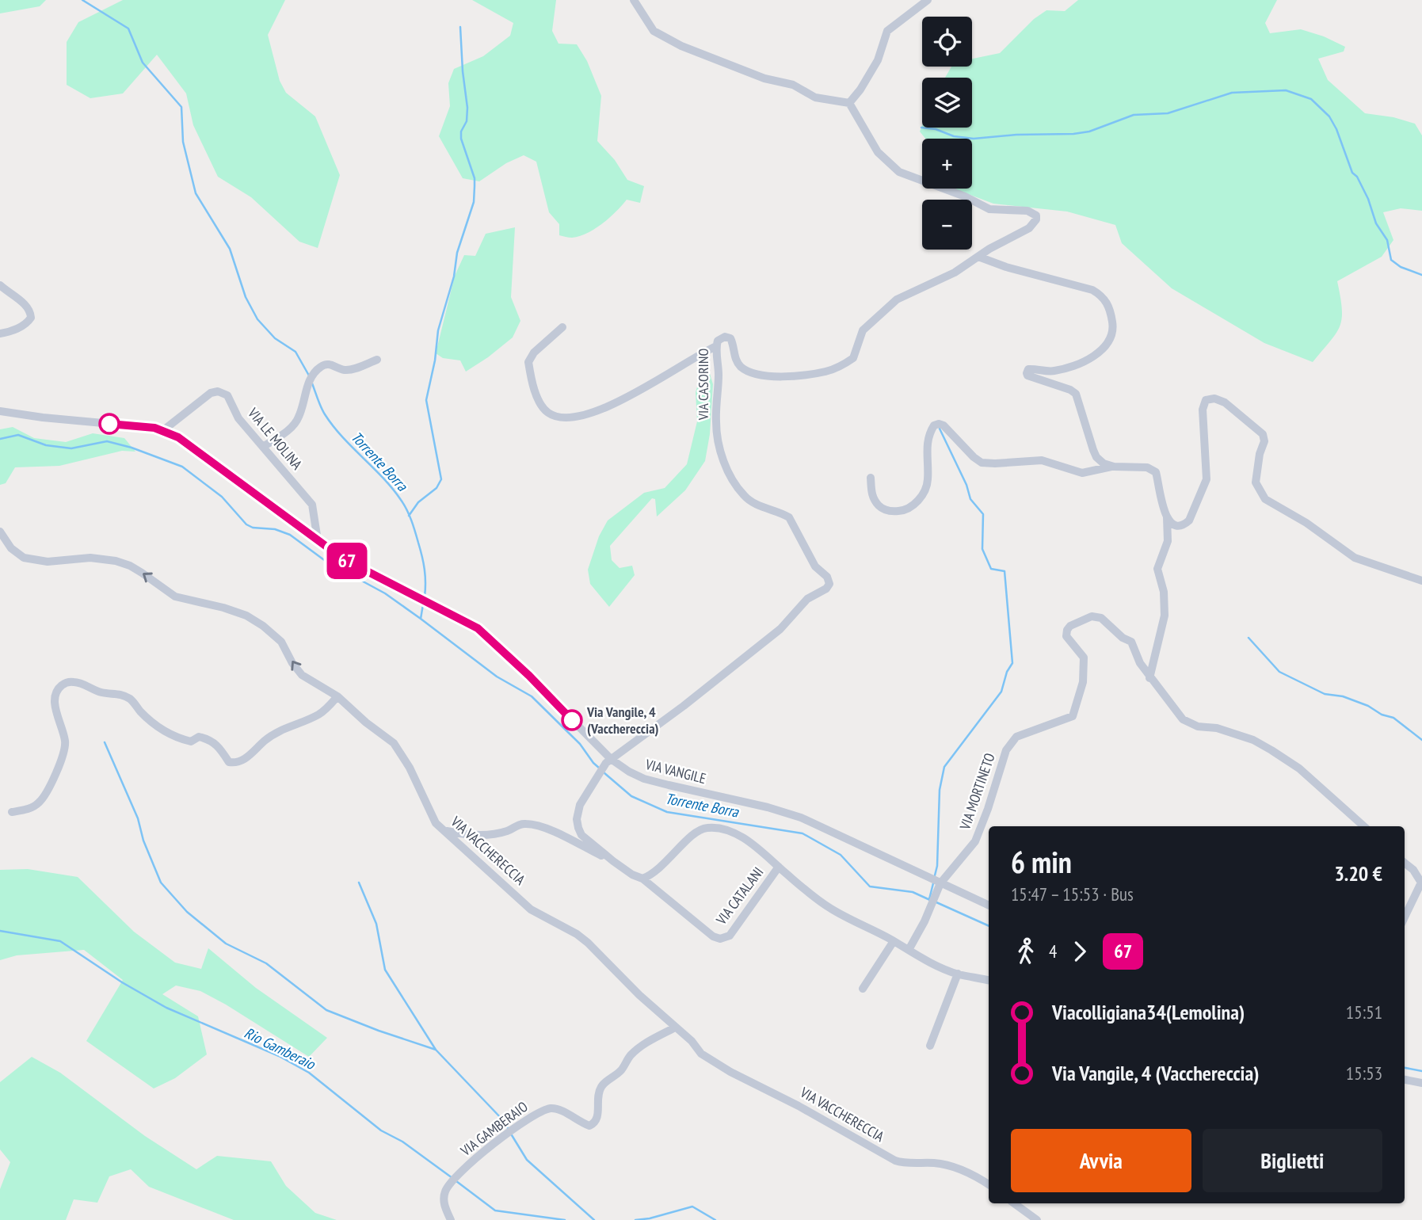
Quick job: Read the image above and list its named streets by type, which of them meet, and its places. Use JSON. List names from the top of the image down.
{
  "streets": {
    "street": [
      "VIA CASORINO",
      "VIA LE MOLINA",
      "VIA VANGILE",
      "VIA MORTINETO",
      "VIA VACCHERECCIA",
      "VIA CATALANI",
      "VIA GAMBERAIO"
    ]
  },
  "crossings": [
    ["VIA CASORINO", "VIA VANGILE"],
    ["VIA LE MOLINA", "VIA VANGILE"],
    ["VIA VANGILE", "VIA MORTINETO"],
    ["VIA VACCHERECCIA", "VIA GAMBERAIO"]
  ],
  "water": ["Torrente Borra", "Rio Gamberaio"],
  "places": ["Via Vangile, 4 (Vacchereccia)"],
  "lines": ["bus line 67"],
  "page": {
    "on_map": "67",
    "map_buttons": ["+", "−"],
    "heading": ["6 min", "15:47 – 15:53 · Bus", "3.20 €"],
    "legs": ["4", "67"],
    "list": [
      {
        "name": "Viacolligiana34(Lemolina)",
        "value": "15:51"
      },
      {
        "name": "Via Vangile, 4 (Vacchereccia)",
        "value": "15:53"
      }
    ],
    "buttons": ["Avvia", "Biglietti"]
  }
}
